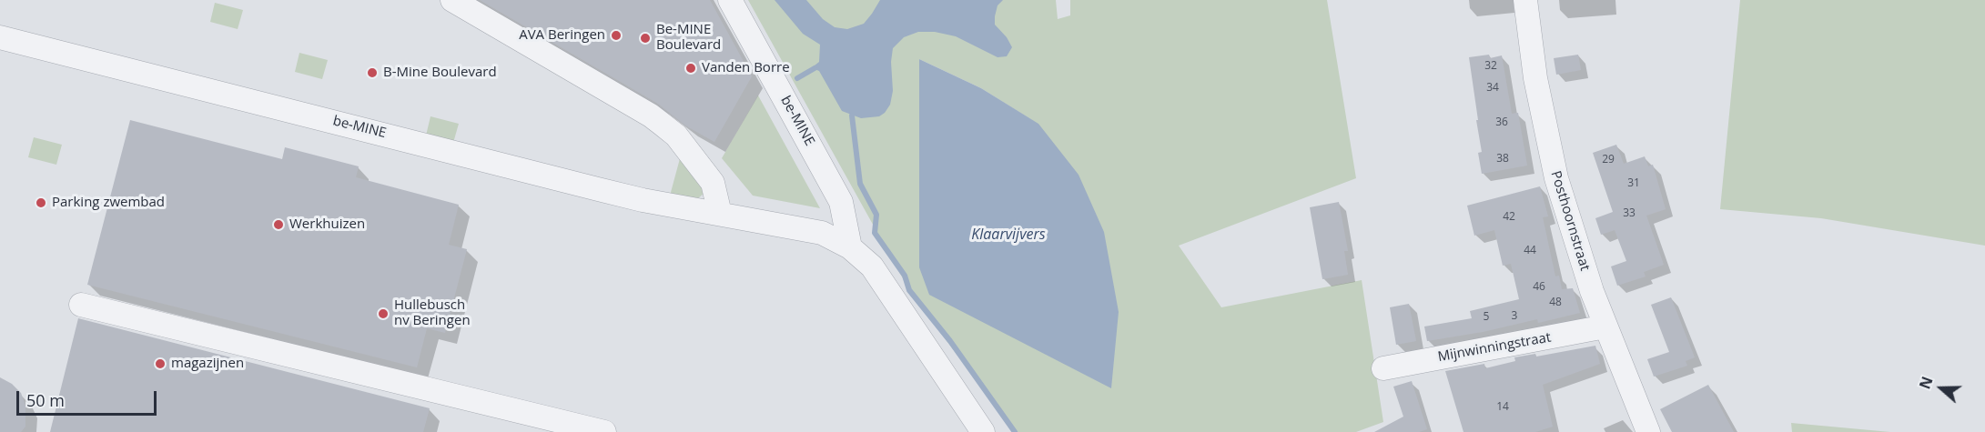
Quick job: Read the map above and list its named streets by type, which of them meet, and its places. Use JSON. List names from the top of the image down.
{
  "streets": {
    "street": ["be-MINE", "Posthoornstraat", "Mijnwinningstraat"]
  },
  "crossings": [
    ["Posthoornstraat", "Mijnwinningstraat"]
  ],
  "water": ["Klaarvijvers"],
  "places": [
    "AVA Beringen",
    "Be-MINE Boulevard",
    "Vanden Borre",
    "B-Mine Boulevard",
    "Parking zwembad",
    "Werkhuizen",
    "Hullebusch nv Beringen",
    "magazijnen"
  ],
  "house_numbers": [
    "32",
    "34",
    "36",
    "38",
    "29",
    "31",
    "33",
    "42",
    "44",
    "46",
    "48",
    "3",
    "5",
    "14"
  ],
  "scale_bar": "50 m",
  "north": "left"
}
